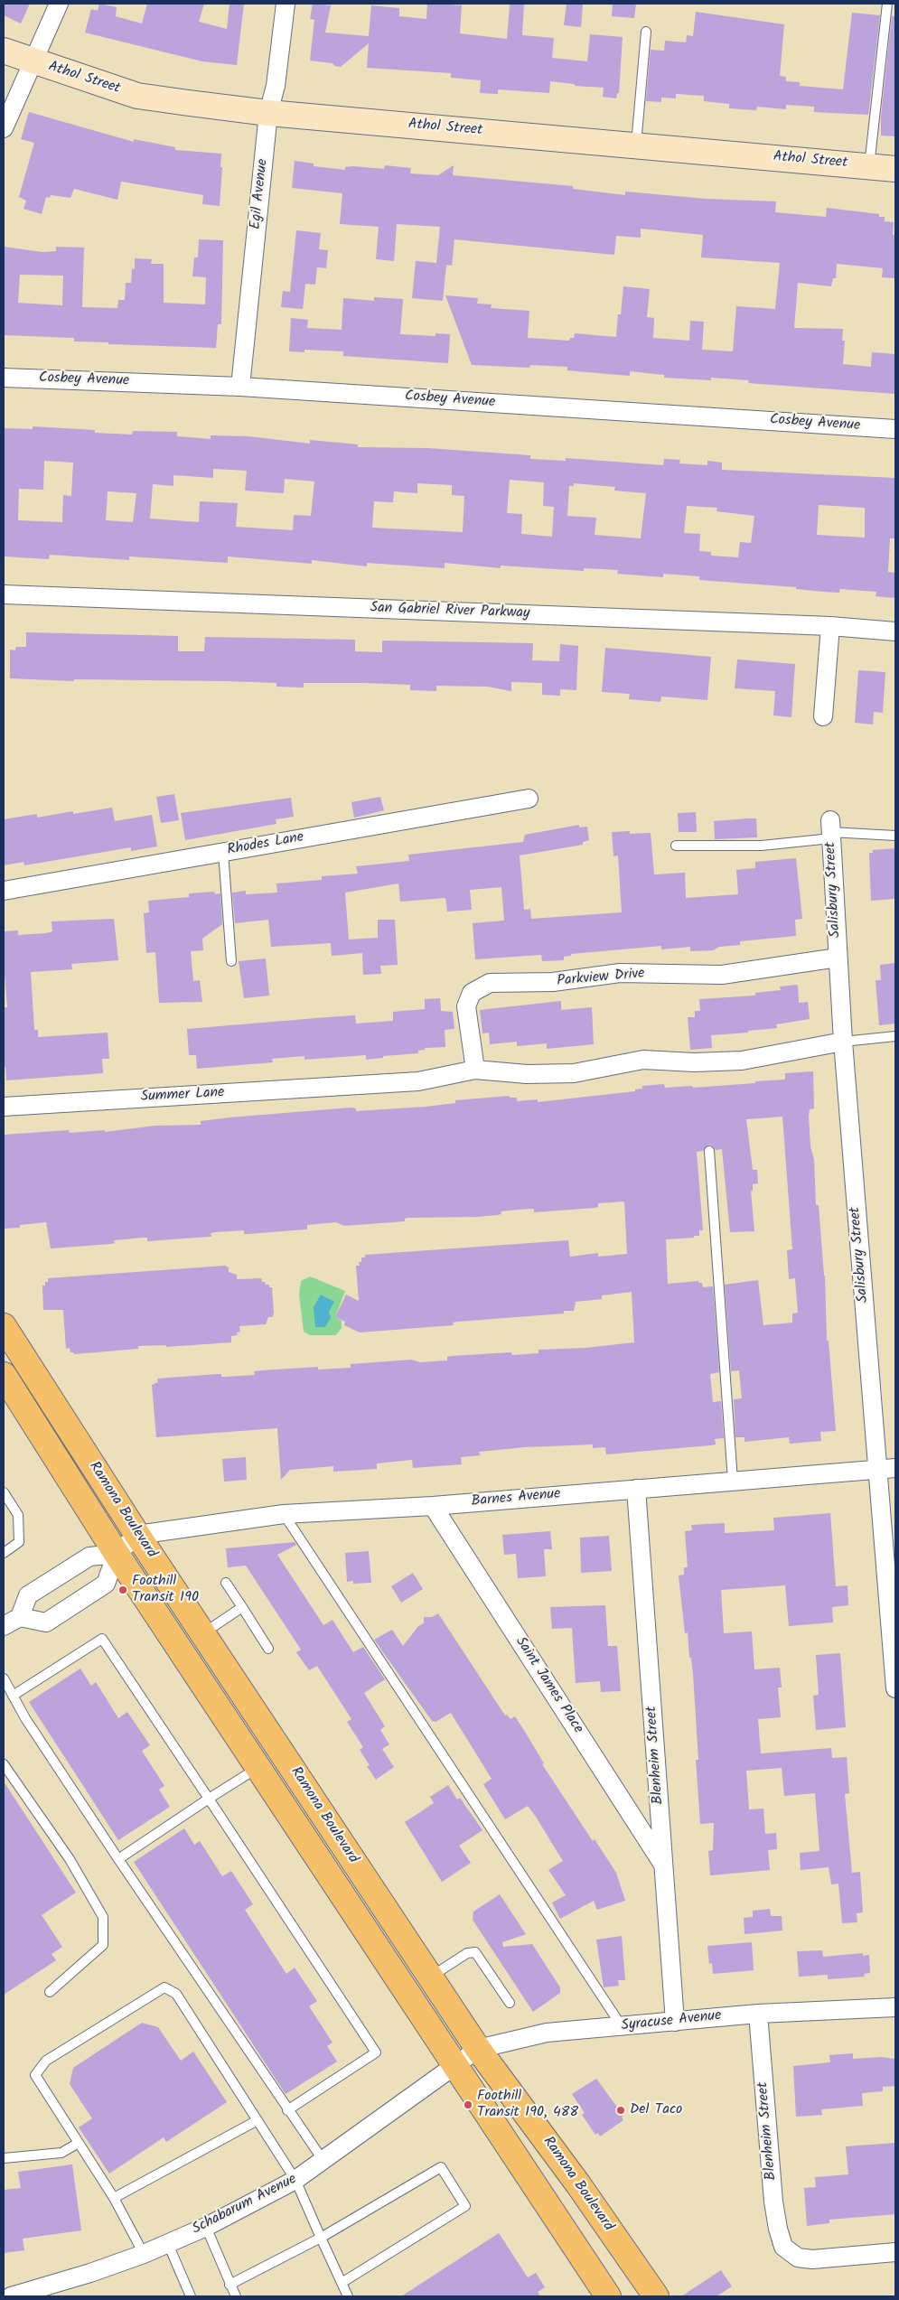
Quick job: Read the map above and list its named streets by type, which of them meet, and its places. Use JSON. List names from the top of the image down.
{
  "streets": {
    "main road": ["Ramona Boulevard"],
    "street": [
      "Athol Street",
      "Egil Avenue",
      "Cosbey Avenue",
      "San Gabriel River Parkway",
      "Rhodes Lane",
      "Salisbury Street",
      "Parkview Drive",
      "Summer Lane",
      "Barnes Avenue",
      "Saint James Place",
      "Blenheim Street",
      "Syracuse Avenue",
      "Schabarum Avenue"
    ]
  },
  "crossings": [
    ["Athol Street", "Egil Avenue"],
    ["Egil Avenue", "Cosbey Avenue"],
    ["Salisbury Street", "Parkview Drive"],
    ["Salisbury Street", "Barnes Avenue"],
    ["Parkview Drive", "Summer Lane"],
    ["Barnes Avenue", "Ramona Boulevard"],
    ["Barnes Avenue", "Saint James Place"],
    ["Barnes Avenue", "Blenheim Street"],
    ["Ramona Boulevard", "Syracuse Avenue"],
    ["Ramona Boulevard", "Schabarum Avenue"],
    ["Saint James Place", "Blenheim Street"],
    ["Blenheim Street", "Syracuse Avenue"],
    ["Syracuse Avenue", "Schabarum Avenue"]
  ],
  "places": ["Foothill Transit 190", "Foothill Transit 190, 488", "Del Taco"]
}
